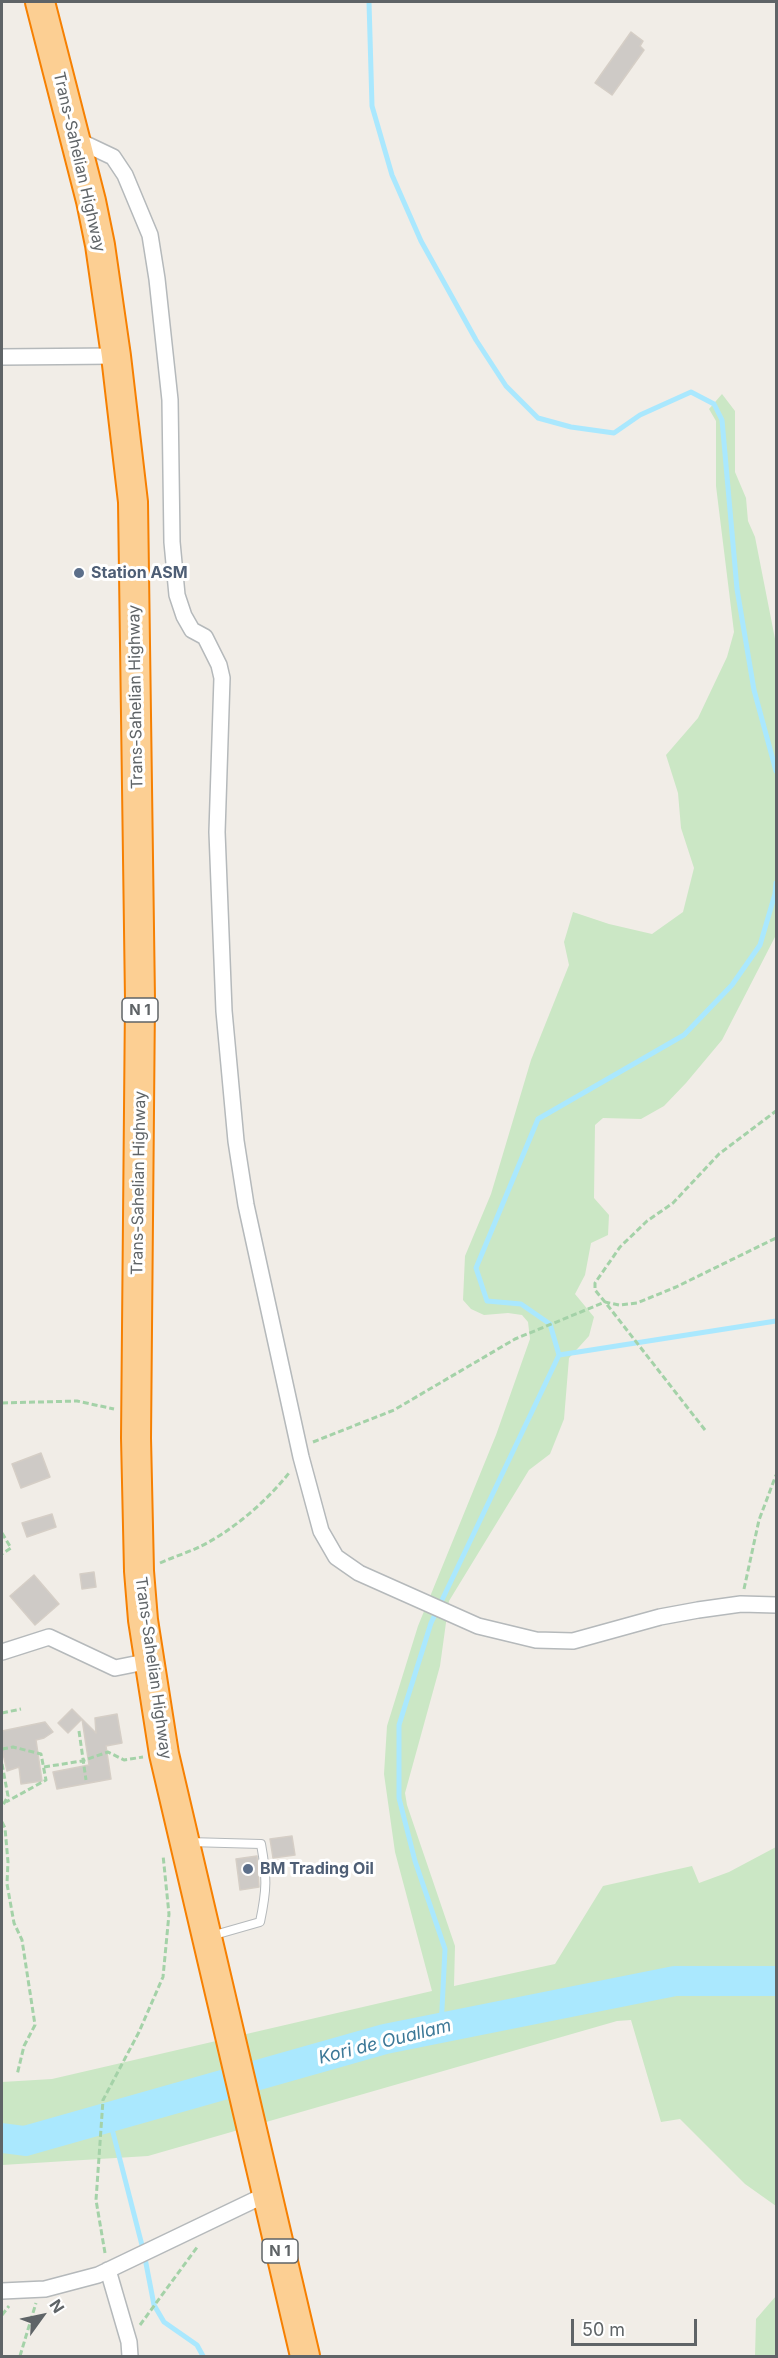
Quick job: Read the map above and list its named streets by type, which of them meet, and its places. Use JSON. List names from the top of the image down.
{
  "streets": {
    "highway": ["Trans-Sahelian Highway", "N 1"]
  },
  "water": ["Kori de Ouallam"],
  "places": ["Station ASM", "BM Trading Oil"],
  "scale_bar": "50 m",
  "north": "top right"
}
